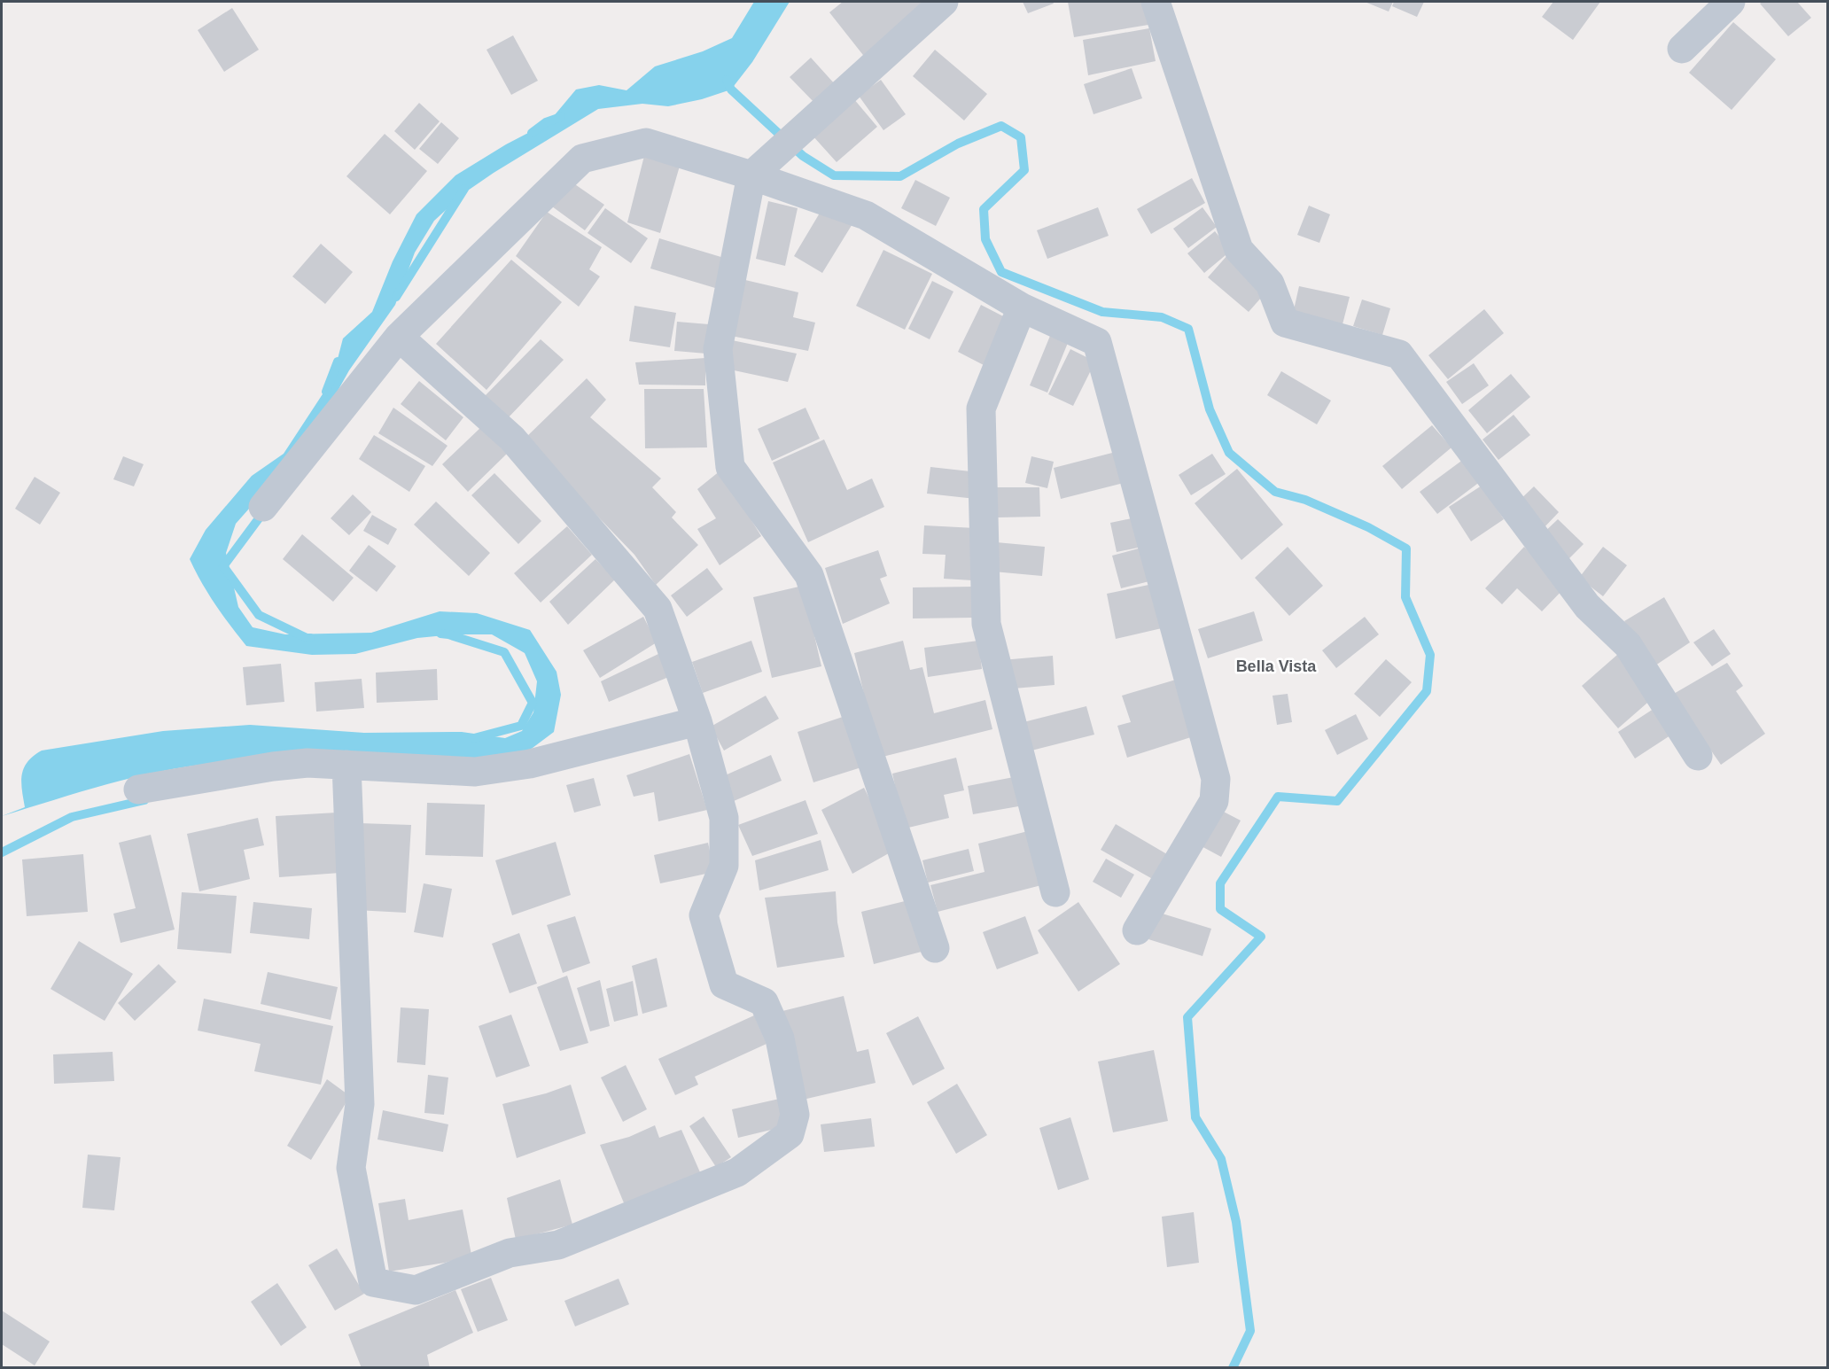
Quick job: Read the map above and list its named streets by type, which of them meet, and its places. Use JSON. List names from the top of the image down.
{
  "districts": ["Bella Vista"]
}
